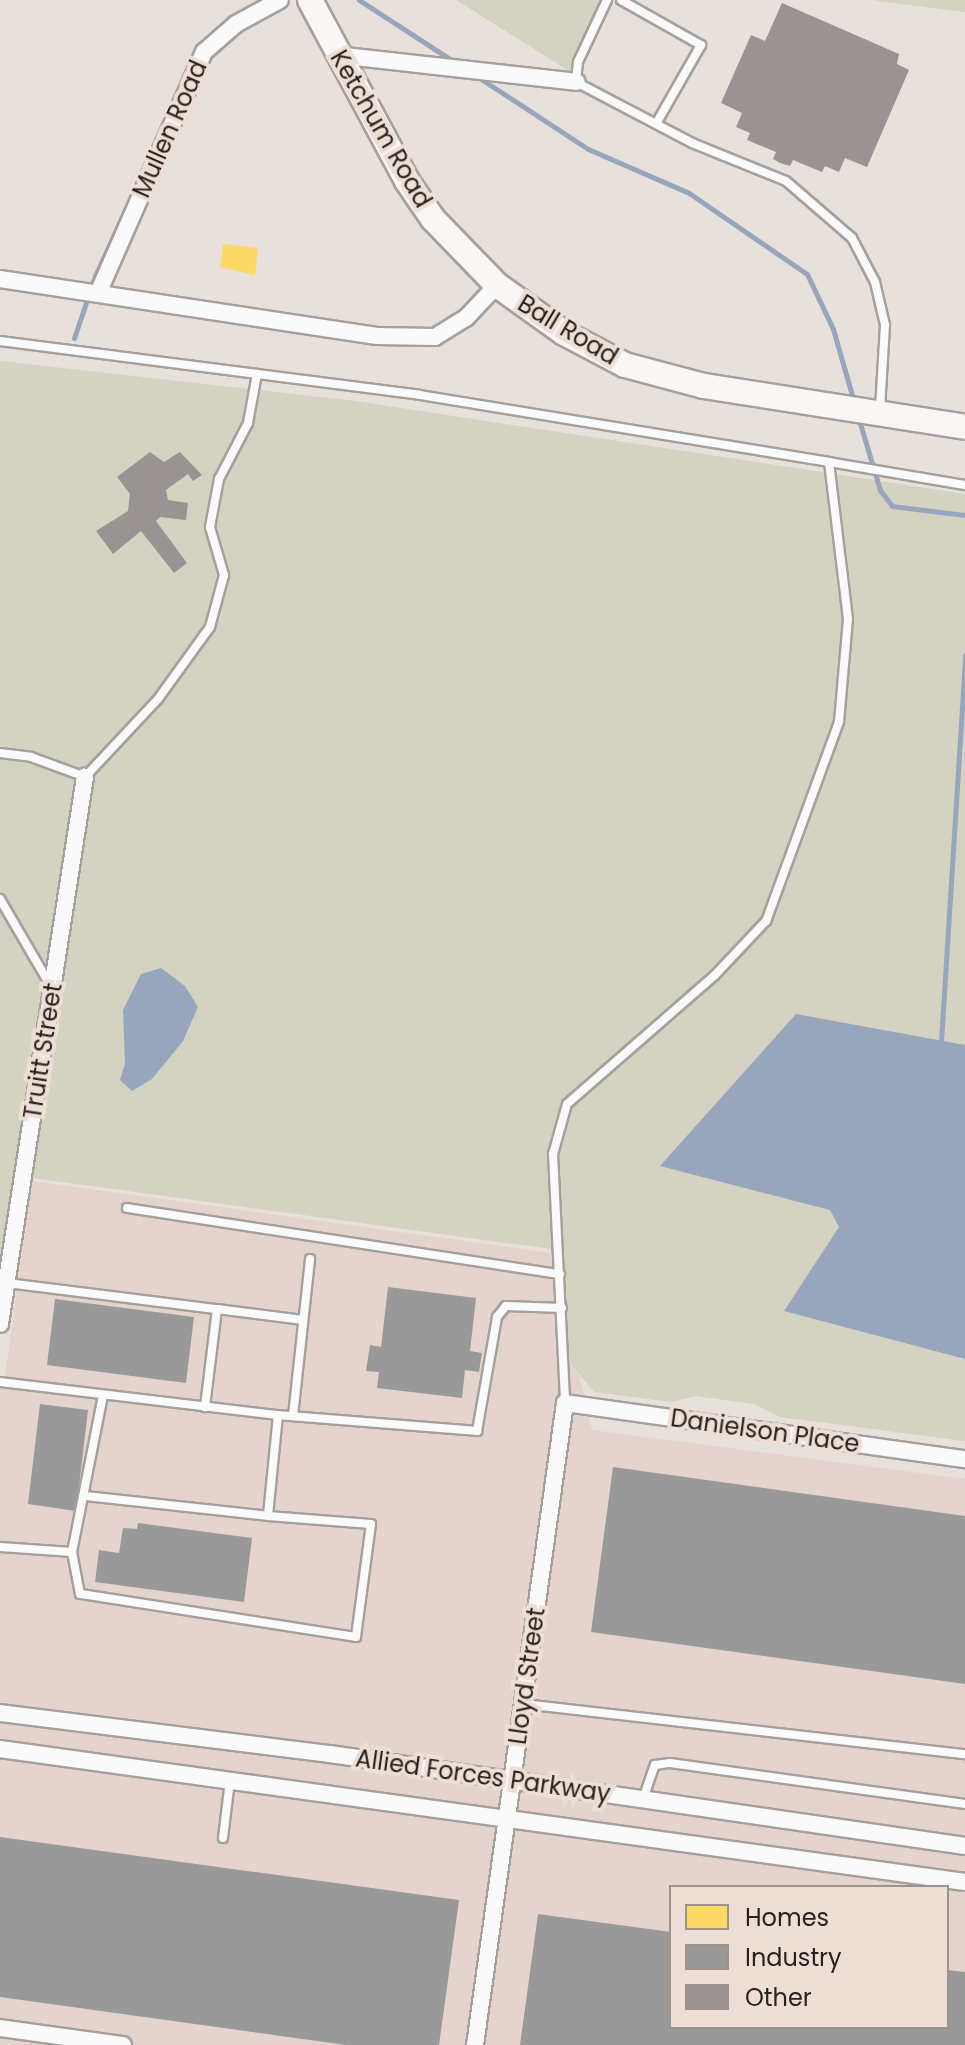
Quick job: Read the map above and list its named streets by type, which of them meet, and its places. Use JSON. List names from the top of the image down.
{
  "streets": {
    "main road": ["Ketchum Road", "Ball Road"],
    "street": [
      "Mullen Road",
      "Truitt Street",
      "Danielson Place",
      "Lloyd Street",
      "Allied Forces Parkway"
    ]
  },
  "crossings": [
    ["Mullen Road", "Ball Road"],
    ["Ketchum Road", "Ball Road"],
    ["Danielson Place", "Lloyd Street"],
    ["Lloyd Street", "Allied Forces Parkway"]
  ],
  "legend": ["Homes", "Industry", "Other"]
}
